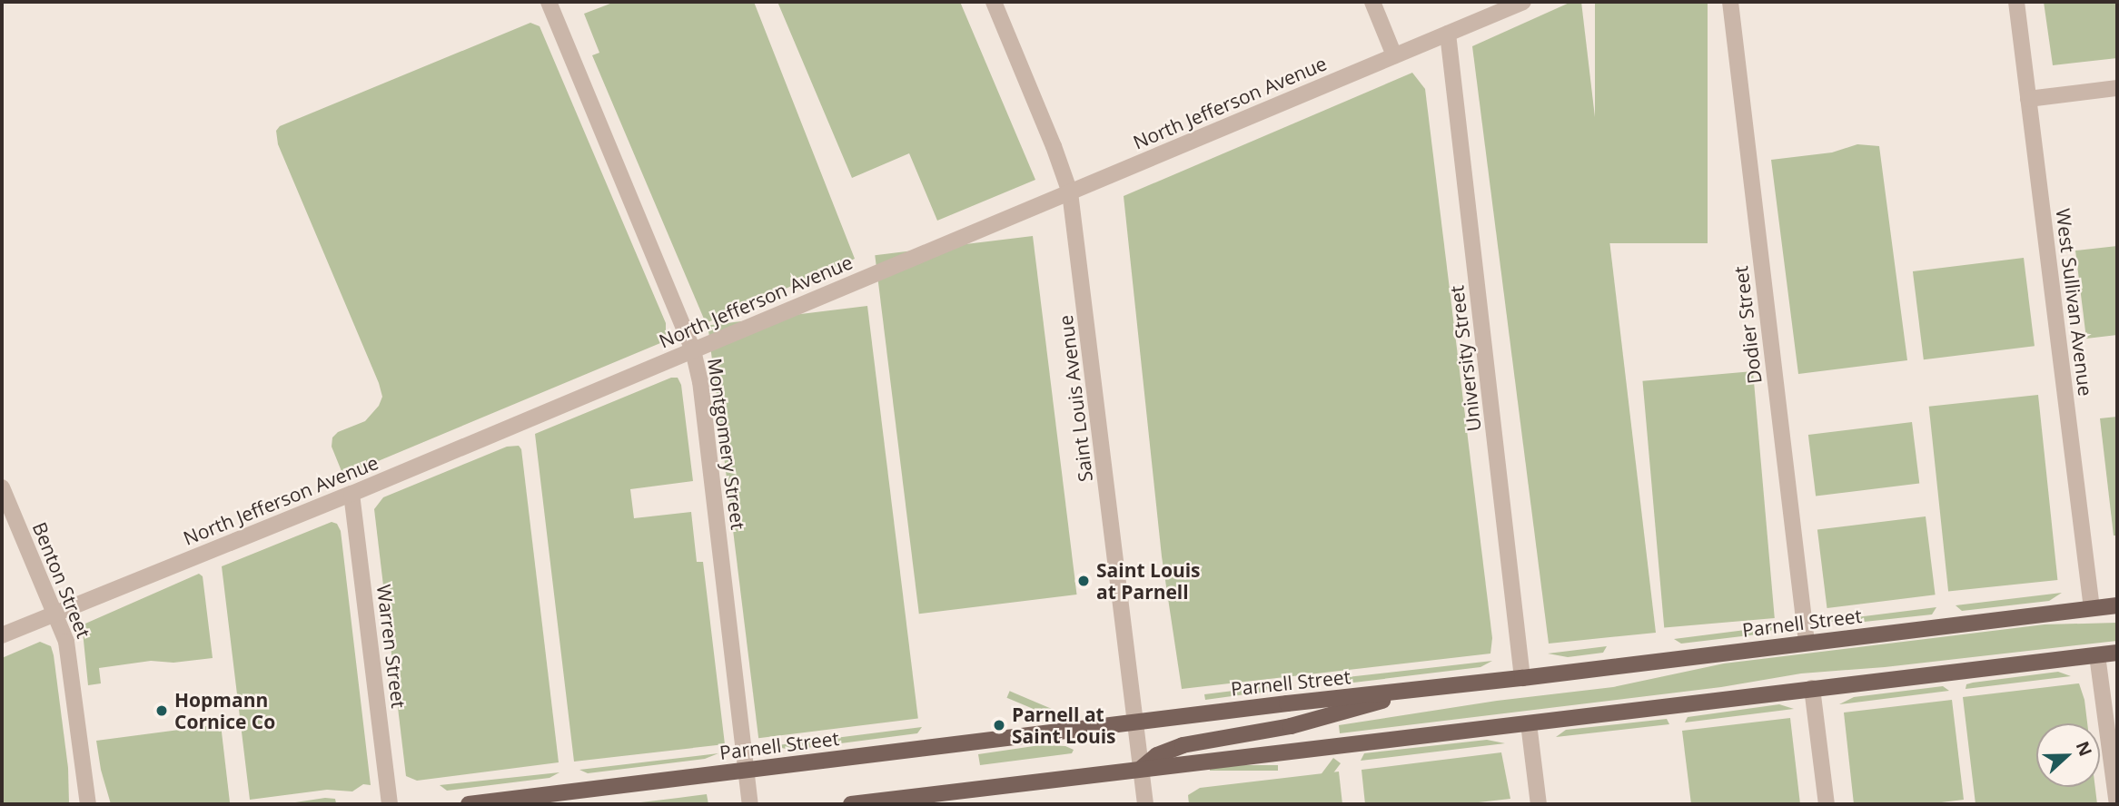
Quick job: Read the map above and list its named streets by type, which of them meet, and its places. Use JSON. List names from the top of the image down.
{
  "streets": {
    "main road": ["Parnell Street"],
    "street": [
      "North Jefferson Avenue",
      "West Sullivan Avenue",
      "Dodier Street",
      "University Street",
      "Saint Louis Avenue",
      "Montgomery Street",
      "Benton Street",
      "Warren Street"
    ]
  },
  "crossings": [
    ["North Jefferson Avenue", "University Street"],
    ["North Jefferson Avenue", "Saint Louis Avenue"],
    ["North Jefferson Avenue", "Montgomery Street"],
    ["North Jefferson Avenue", "Benton Street"],
    ["North Jefferson Avenue", "Warren Street"],
    ["West Sullivan Avenue", "Parnell Street"],
    ["Dodier Street", "Parnell Street"],
    ["University Street", "Parnell Street"],
    ["Saint Louis Avenue", "Parnell Street"],
    ["Montgomery Street", "Parnell Street"]
  ],
  "places": ["Saint Louis at Parnell", "Hopmann Cornice Co", "Parnell at Saint Louis"],
  "north": "right"
}
